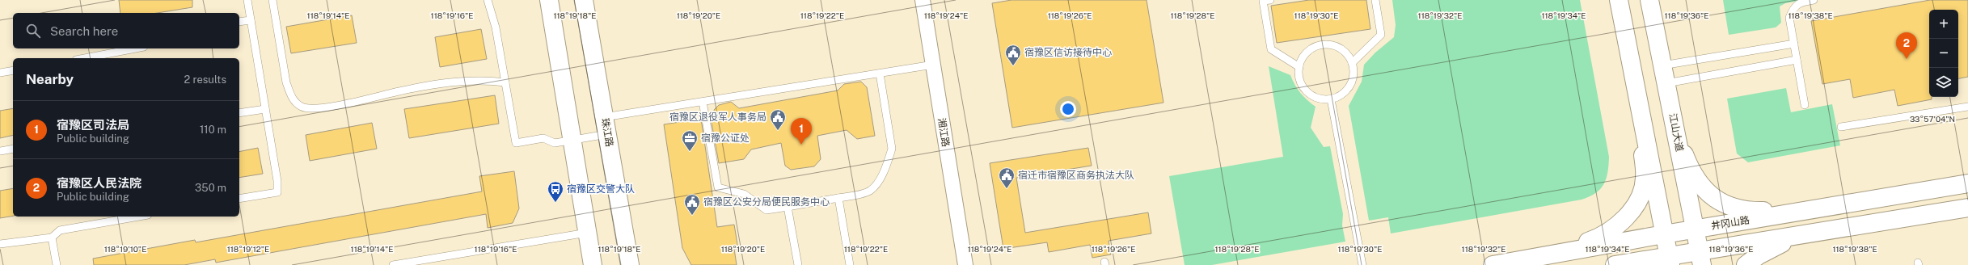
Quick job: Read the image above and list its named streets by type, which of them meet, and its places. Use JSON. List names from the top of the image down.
{
  "streets": {
    "street": [
      "珠江路",
      "湘江路",
      "江山大道",
      "井冈山路"
    ]
  },
  "crossings": [
    ["江山大道", "井冈山路"]
  ],
  "places": {
    "public building": [
      "宿豫区信访接待中心",
      "宿豫区退役军人事务局",
      "宿迁市宿豫区商务执法大队",
      "宿豫区公安分局便民服务中心"
    ],
    "office": ["宿豫公证处"],
    "bus stop": ["宿豫区交警大队"]
  },
  "page": {
    "map_buttons": ["+", "−"],
    "search": "Search here",
    "pins": ["2", "1"],
    "heading": ["Nearby", "2 results"],
    "list": [
      {
        "mark": "1",
        "name": "宿豫区司法局",
        "note": "Public building",
        "value": "110 m"
      },
      {
        "mark": "2",
        "name": "宿豫区人民法院",
        "note": "Public building",
        "value": "350 m"
      }
    ]
  },
  "coordinates": [
    "118°19'22\"E",
    "118°19'28\"E",
    "118°19'30\"E",
    "118°19'32\"E",
    "118°19'38\"E",
    "118°19'14\"E",
    "118°19'16\"E",
    "118°19'18\"E",
    "118°19'20\"E",
    "118°19'24\"E",
    "118°19'26\"E",
    "118°19'34\"E",
    "118°19'36\"E",
    "33°57'04\"N",
    "118°19'10\"E",
    "118°19'12\"E"
  ]
}
